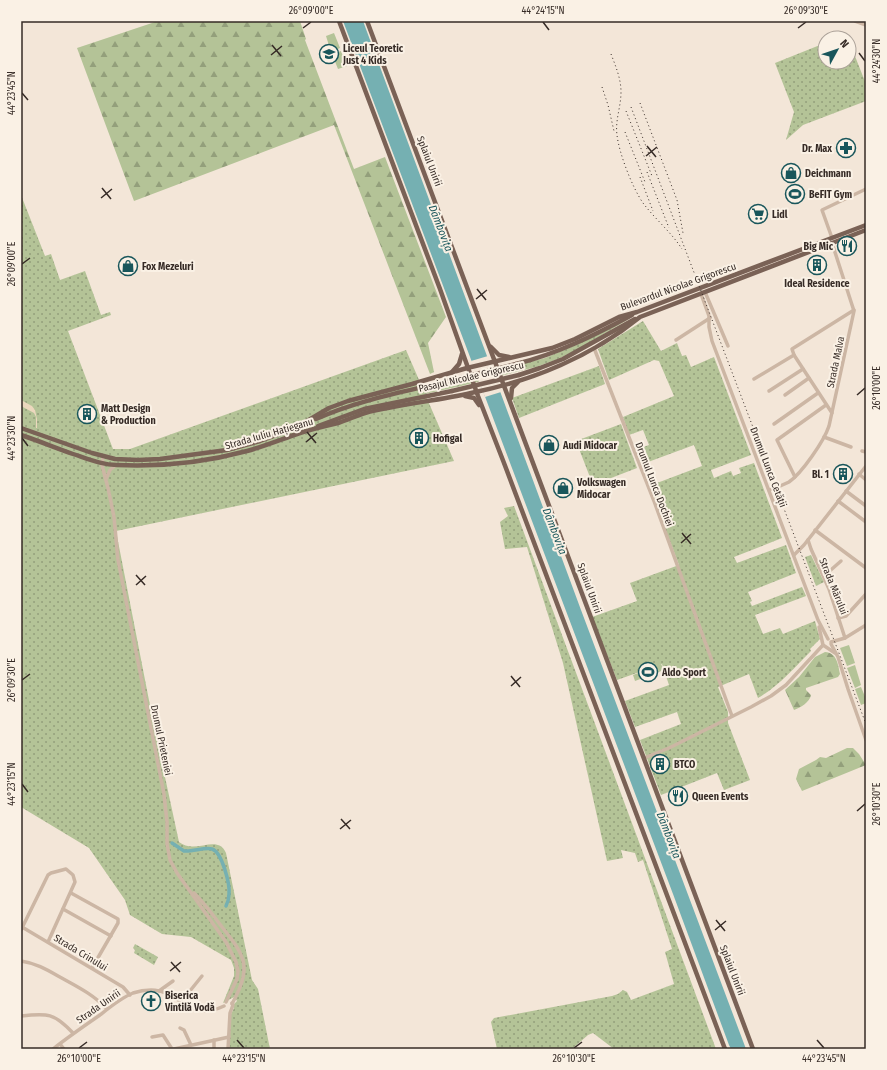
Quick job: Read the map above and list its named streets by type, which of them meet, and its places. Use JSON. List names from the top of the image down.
{
  "streets": {
    "main road": [
      "Splaiul Unirii",
      "Bulevardul Nicolae Grigorescu",
      "Pasajul Nicolae Grigorescu",
      "Strada Iuliu Hațieganu"
    ],
    "street": [
      "Strada Malva",
      "Drumul Lunca Cetății",
      "Drumul Lunca Dochiei",
      "Strada Mărului",
      "Drumul Prieteniei",
      "Strada Crinului",
      "Strada Unirii"
    ]
  },
  "crossings": [
    ["Splaiul Unirii", "Bulevardul Nicolae Grigorescu"],
    ["Bulevardul Nicolae Grigorescu", "Pasajul Nicolae Grigorescu"],
    ["Bulevardul Nicolae Grigorescu", "Strada Iuliu Hațieganu"],
    ["Bulevardul Nicolae Grigorescu", "Drumul Lunca Cetății"],
    ["Bulevardul Nicolae Grigorescu", "Drumul Lunca Dochiei"],
    ["Strada Malva", "Drumul Lunca Cetății"],
    ["Pasajul Nicolae Grigorescu", "Strada Iuliu Hațieganu"],
    ["Strada Iuliu Hațieganu", "Drumul Prieteniei"],
    ["Drumul Prieteniei", "Strada Unirii"],
    ["Strada Crinului", "Strada Unirii"]
  ],
  "water": ["Dâmbovița"],
  "places": {
    "school or university": ["Liceul Teoretic Just 4 Kids"],
    "pharmacy": ["Dr. Max"],
    "shop": [
      "Deichmann",
      "Fox Mezeluri",
      "Audi Midocar",
      "Volkswagen Midocar"
    ],
    "sports": ["BeFIT Gym", "Aldo Sport"],
    "supermarket": ["Lidl"],
    "restaurant": ["Big Mic", "Queen Events"],
    "building": [
      "Ideal Residence",
      "Matt Design & Production",
      "Hofigal",
      "Bl. 1",
      "BTCO"
    ],
    "church": ["Biserica Vintilă Vodă"]
  },
  "north": "top right",
  "coordinates": [
    "26°09'00\"E",
    "44°24'15\"N",
    "26°09'30\"E",
    "44°24'30\"N",
    "44°23'45\"N",
    "26°10'00\"E",
    "44°23'30\"N",
    "44°23'15\"N",
    "26°10'30\"E"
  ]
}
